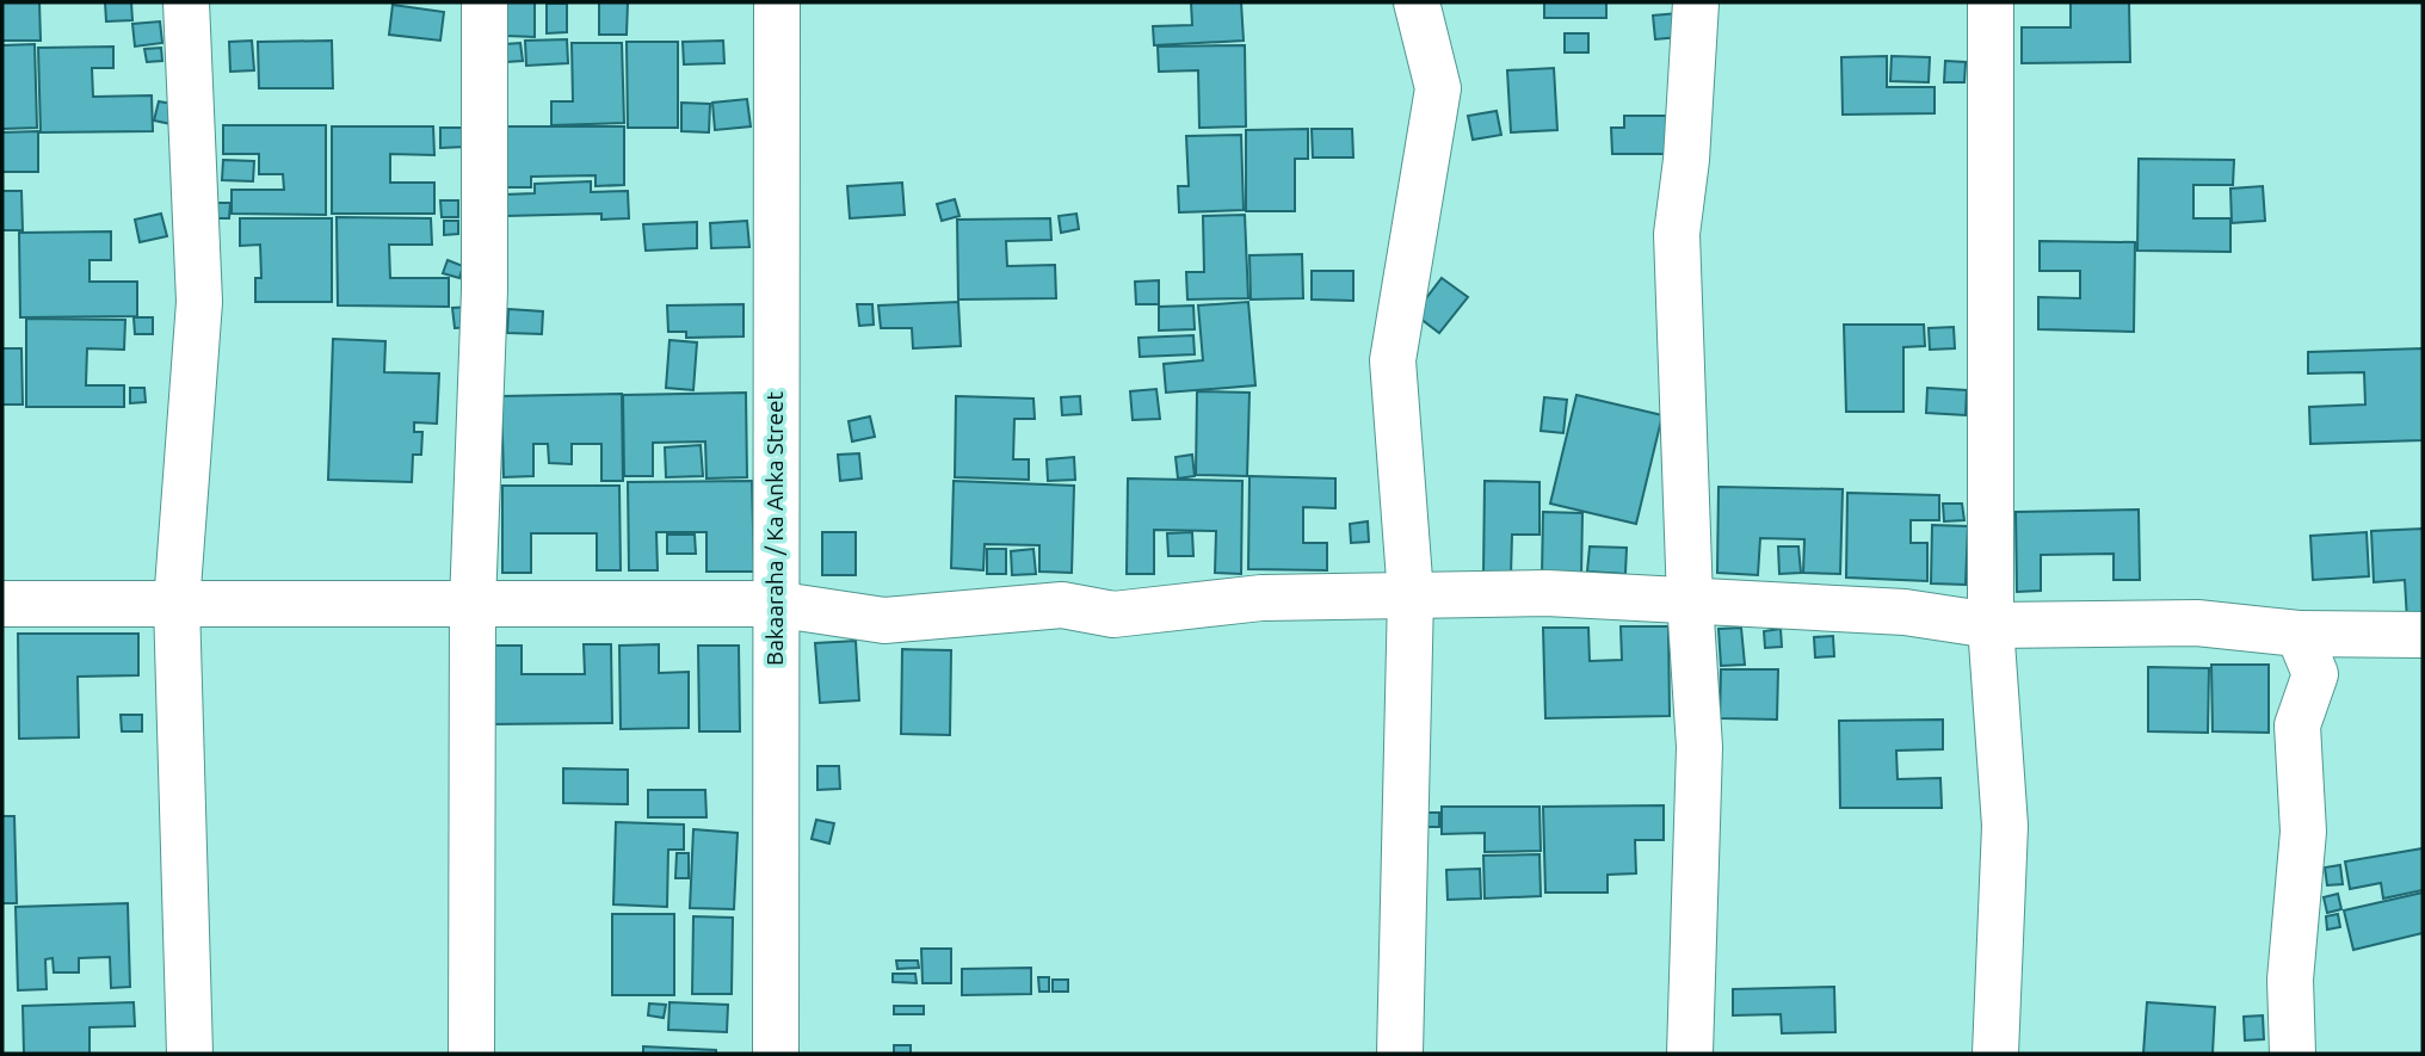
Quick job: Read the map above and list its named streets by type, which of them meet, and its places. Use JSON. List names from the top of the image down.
{
  "streets": {
    "street": ["Bakaaraha / Ka Anka Street"]
  }
}
